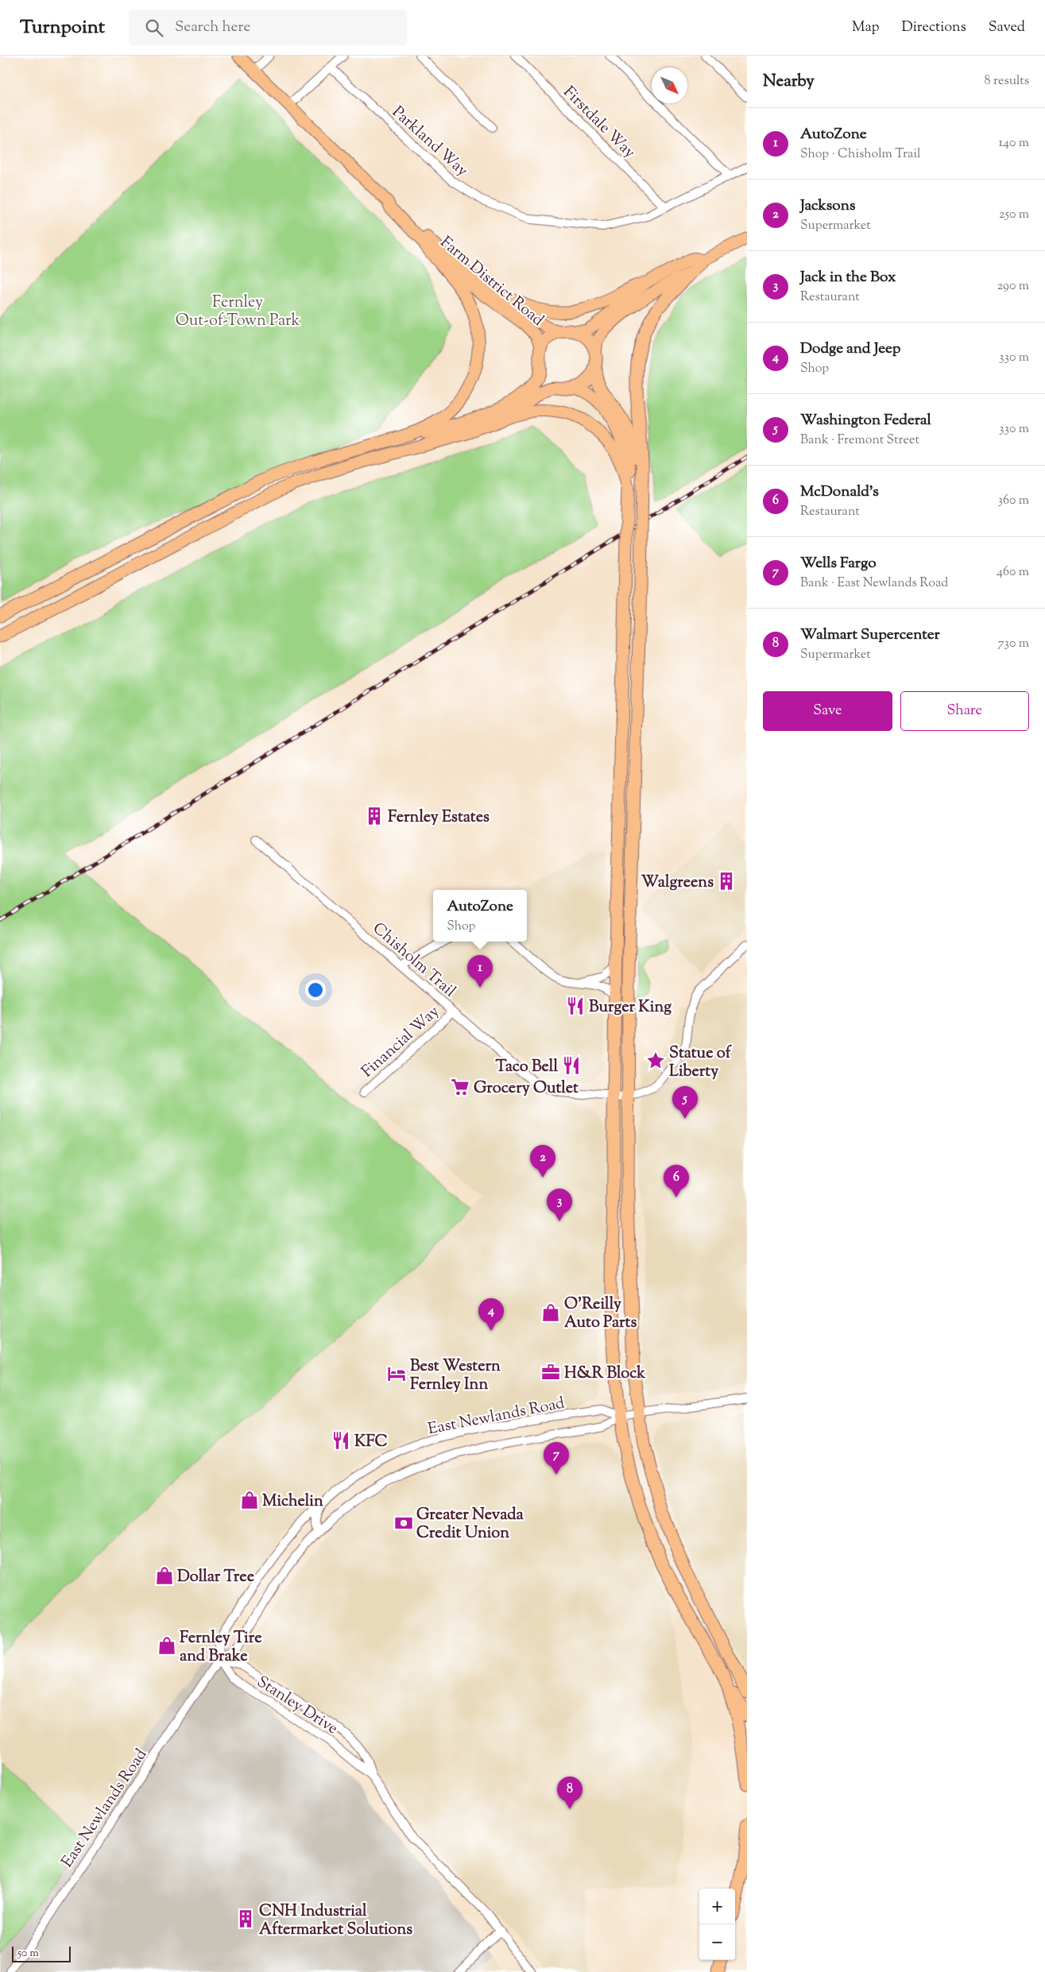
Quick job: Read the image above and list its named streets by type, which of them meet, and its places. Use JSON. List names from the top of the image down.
{
  "streets": {
    "main road": ["Farm District Road"],
    "street": [
      "Firstdale Way",
      "Parkland Way",
      "Chisholm Trail",
      "Financial Way",
      "East Newlands Road",
      "Stanley Drive"
    ]
  },
  "crossings": [
    ["Firstdale Way", "Parkland Way"],
    ["Chisholm Trail", "Financial Way"],
    ["East Newlands Road", "Stanley Drive"]
  ],
  "parks": ["Fernley Out-of-Town Park"],
  "places": {
    "building": ["Fernley Estates", "Walgreens", "CNH Industrial Aftermarket Solutions"],
    "restaurant": ["Burger King", "Taco Bell", "KFC"],
    "place": ["Statue of Liberty"],
    "supermarket": ["Grocery Outlet"],
    "shop": [
      "O'Reilly Auto Parts",
      "Michelin",
      "Dollar Tree",
      "Fernley Tire and Brake"
    ],
    "office": ["H&R Block"],
    "hotel": ["Best Western Fernley Inn"],
    "bank": ["Greater Nevada Credit Union"]
  },
  "scale_bar": "50 m",
  "north": "bottom right",
  "page": {
    "header": "Turnpoint",
    "search": "Search here",
    "nav": ["Map", "Directions", "Saved"],
    "heading": ["Nearby", "8 results"],
    "list": [
      {
        "mark": "1",
        "name": "AutoZone",
        "note": "Shop · Chisholm Trail",
        "value": "140 m"
      },
      {
        "mark": "2",
        "name": "Jacksons",
        "note": "Supermarket",
        "value": "250 m"
      },
      {
        "mark": "3",
        "name": "Jack in the Box",
        "note": "Restaurant",
        "value": "290 m"
      },
      {
        "mark": "4",
        "name": "Dodge and Jeep",
        "note": "Shop",
        "value": "330 m"
      },
      {
        "mark": "5",
        "name": "Washington Federal",
        "note": "Bank · Fremont Street",
        "value": "330 m"
      },
      {
        "mark": "6",
        "name": "McDonald's",
        "note": "Restaurant",
        "value": "360 m"
      },
      {
        "mark": "7",
        "name": "Wells Fargo",
        "note": "Bank · East Newlands Road",
        "value": "460 m"
      },
      {
        "mark": "8",
        "name": "Walmart Supercenter",
        "note": "Supermarket",
        "value": "730 m"
      }
    ],
    "buttons": ["Save", "Share"],
    "popup": ["AutoZone", "Shop"],
    "pins": [
      "1",
      "5",
      "2",
      "6",
      "3",
      "4",
      "7",
      "8"
    ],
    "map_buttons": ["+", "−"],
    "scale": "50 m"
  }
}
